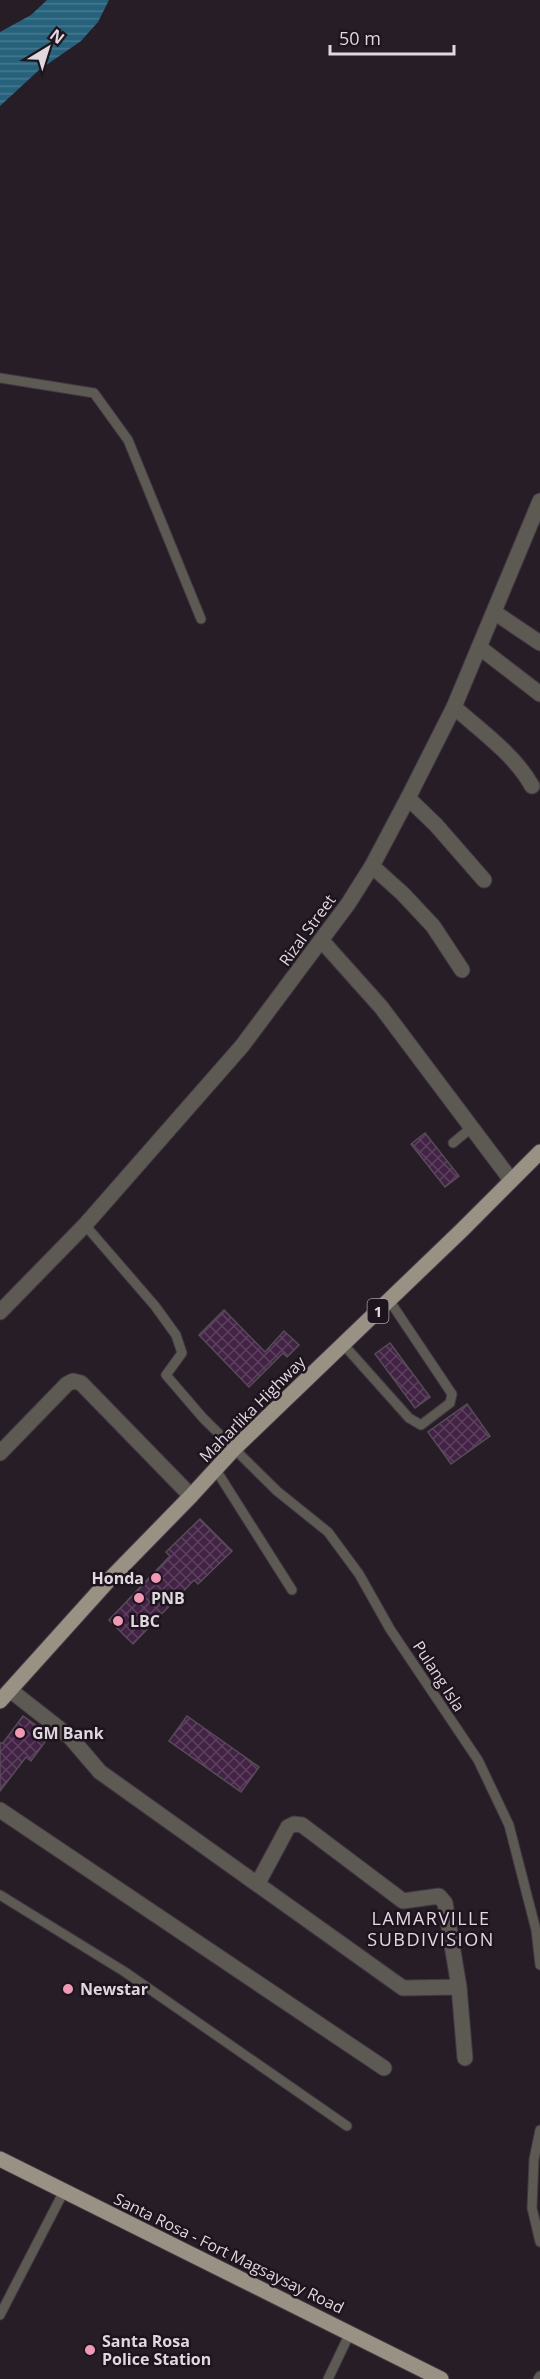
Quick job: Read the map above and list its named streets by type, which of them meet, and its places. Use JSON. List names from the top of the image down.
{
  "streets": {
    "main road": ["1", "Maharlika Highway", "Santa Rosa - Fort Magsaysay Road"],
    "street": ["Rizal Street"],
    "lane": ["Pulang Isla"]
  },
  "crossings": [
    ["Rizal Street", "Pulang Isla"],
    ["Maharlika Highway", "Pulang Isla"]
  ],
  "districts": ["LAMARVILLE SUBDIVISION"],
  "places": [
    "Honda",
    "PNB",
    "LBC",
    "GM Bank",
    "Newstar",
    "Santa Rosa Police Station"
  ],
  "scale_bar": "50 m",
  "north": "top right"
}
